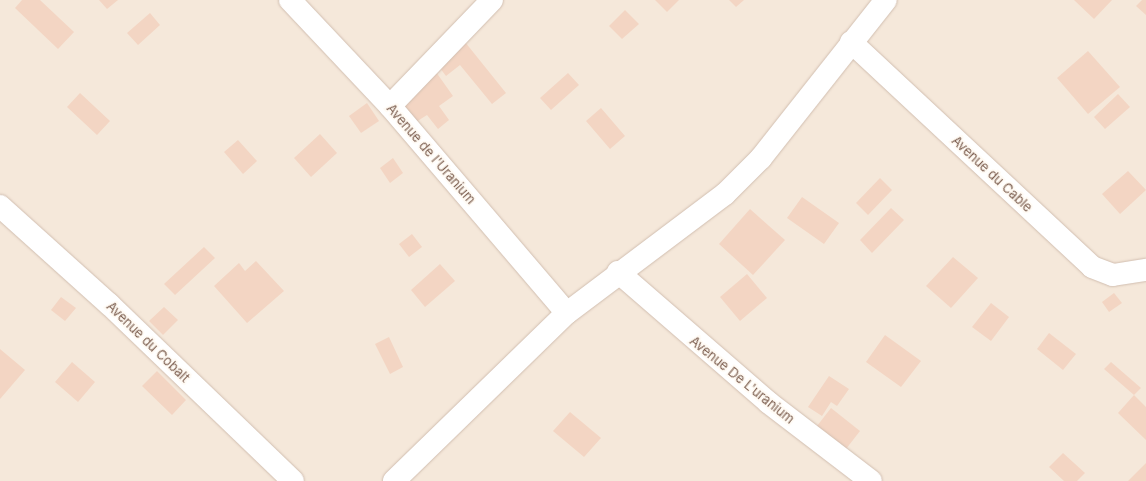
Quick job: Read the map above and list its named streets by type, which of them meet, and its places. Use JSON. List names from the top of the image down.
{
  "streets": {
    "street": [
      "Avenue de l'Uranium",
      "Avenue du Cable",
      "Avenue du Cobalt",
      "Avenue De L'uranium"
    ]
  }
}
